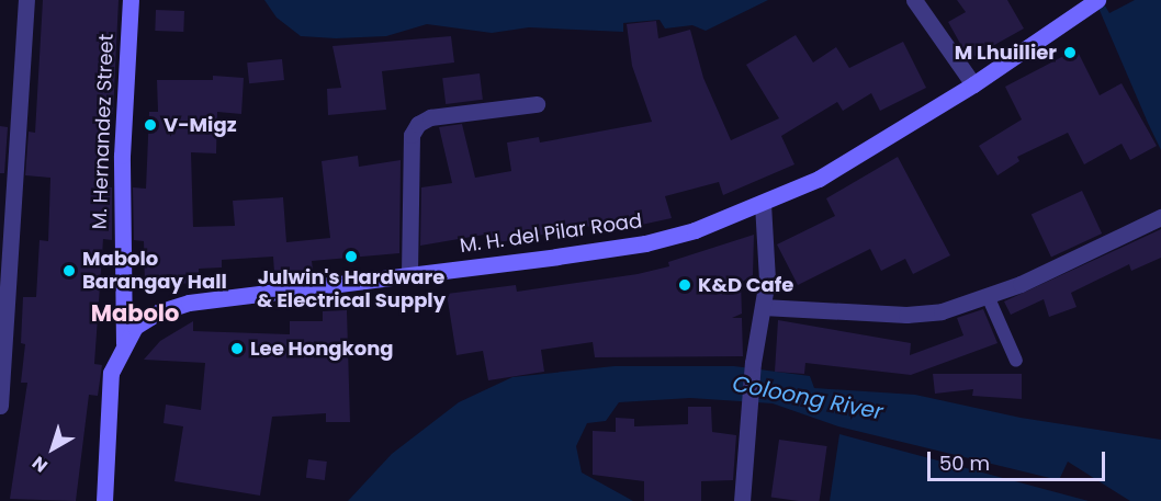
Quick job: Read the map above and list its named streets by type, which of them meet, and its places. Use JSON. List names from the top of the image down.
{
  "streets": {
    "main road": ["M. Hernandez Street", "M. H. del Pilar Road"]
  },
  "crossings": [
    ["M. Hernandez Street", "M. H. del Pilar Road"]
  ],
  "districts": ["Mabolo"],
  "water": ["Coloong River"],
  "places": [
    "M Lhuillier",
    "V-Migz",
    "Julwin's Hardware & Electrical Supply",
    "Mabolo Barangay Hall",
    "K&D Cafe",
    "Lee Hongkong"
  ],
  "scale_bar": "50 m",
  "north": "bottom left"
}
